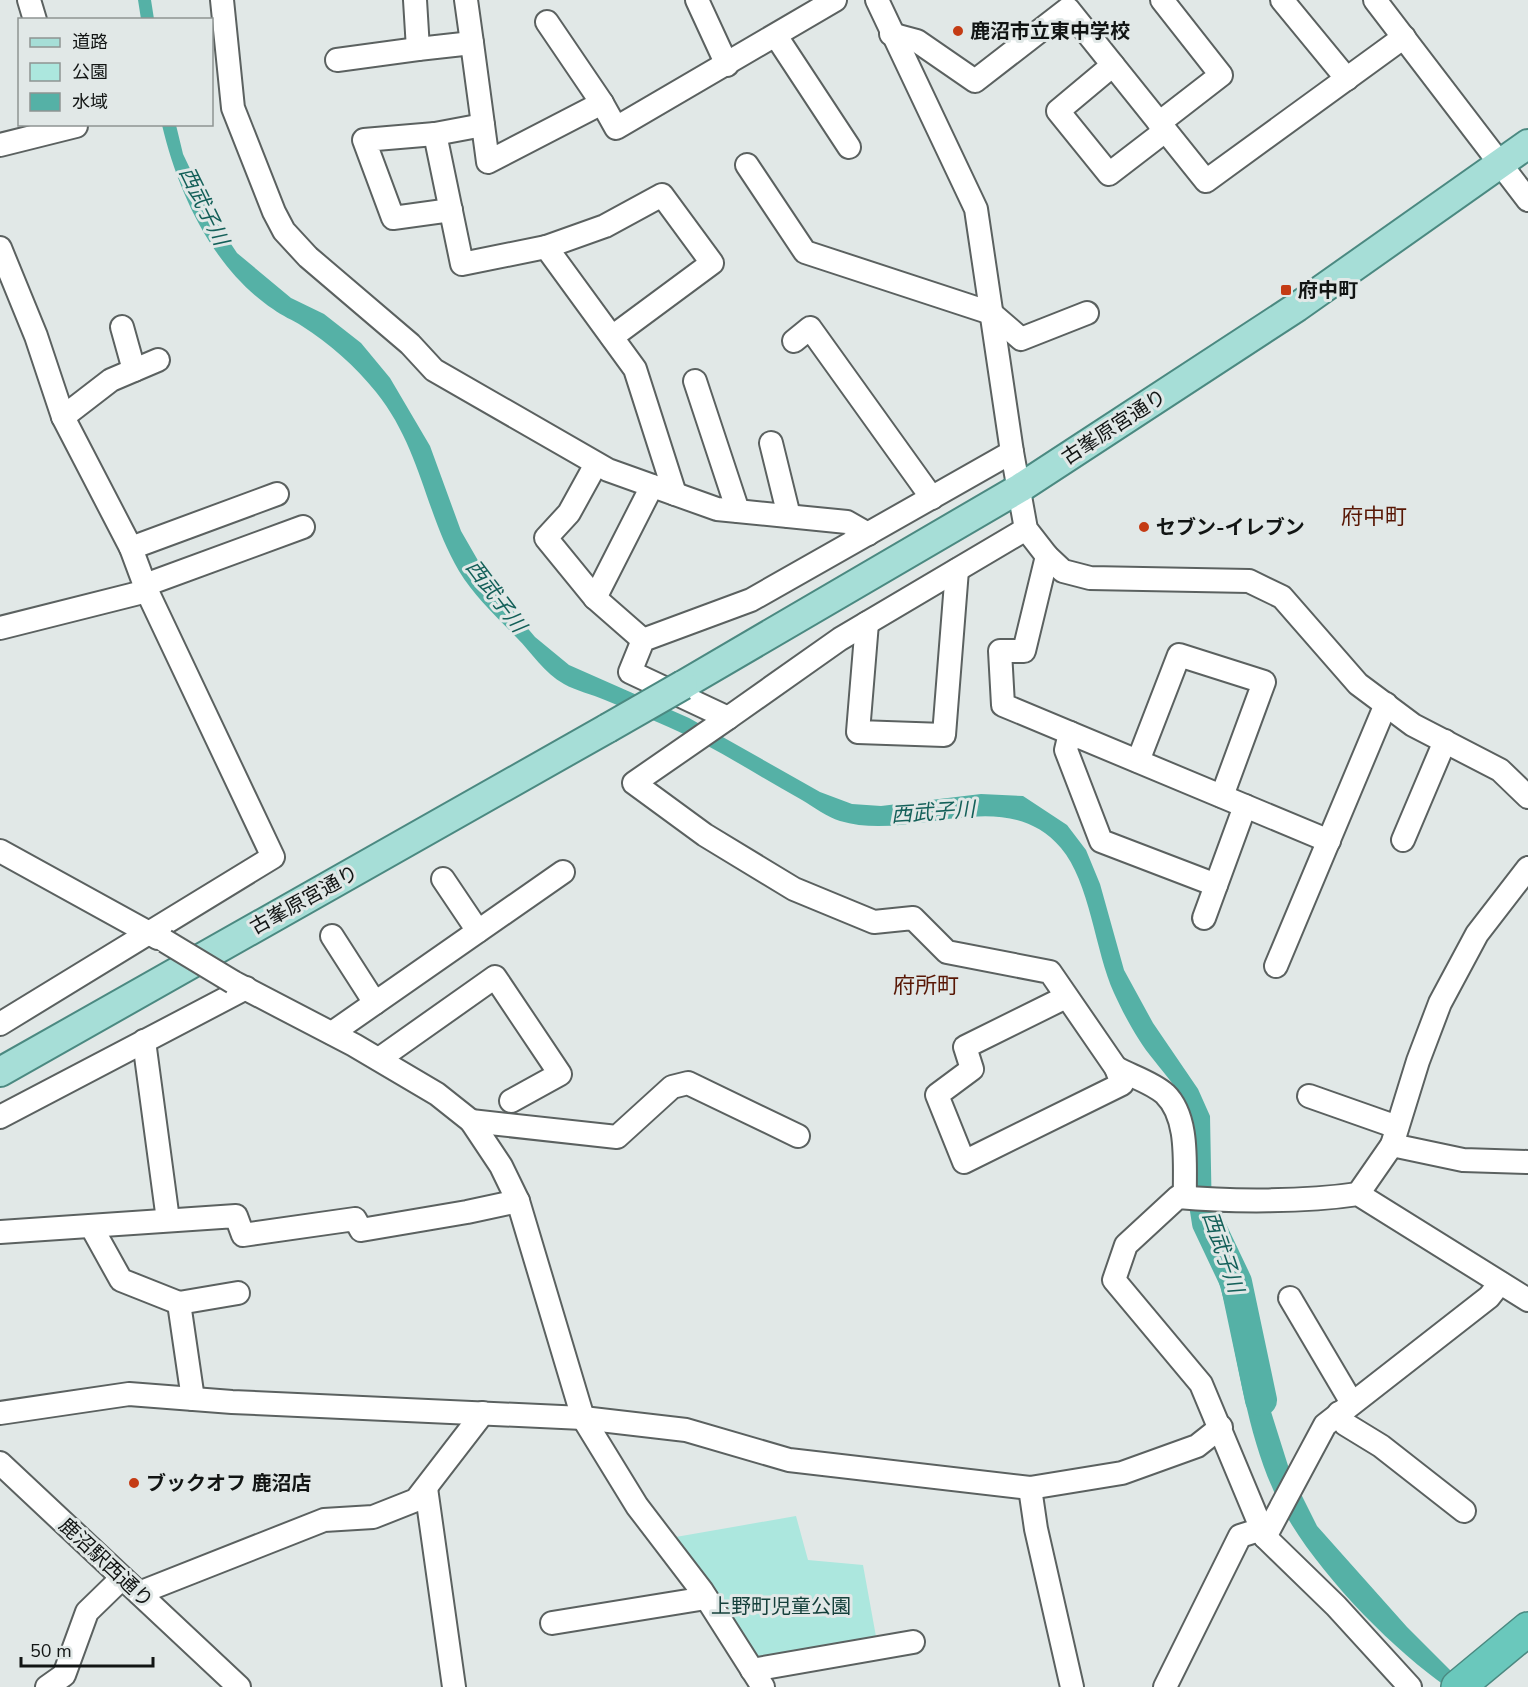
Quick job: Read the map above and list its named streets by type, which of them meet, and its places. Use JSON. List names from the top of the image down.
{
  "streets": {
    "main road": ["古峯原宮通り"],
    "street": ["鹿沼駅西通り"]
  },
  "districts": ["府中町", "府所町"],
  "water": ["西武子川"],
  "parks": ["上野町児童公園"],
  "places": {
    "other": ["鹿沼市立東中学校", "セブン-イレブン", "ブックオフ 鹿沼店"],
    "transit": ["府中町"]
  },
  "legend": ["道路", "公園", "水域"],
  "scale_bar": "50 m"
}
